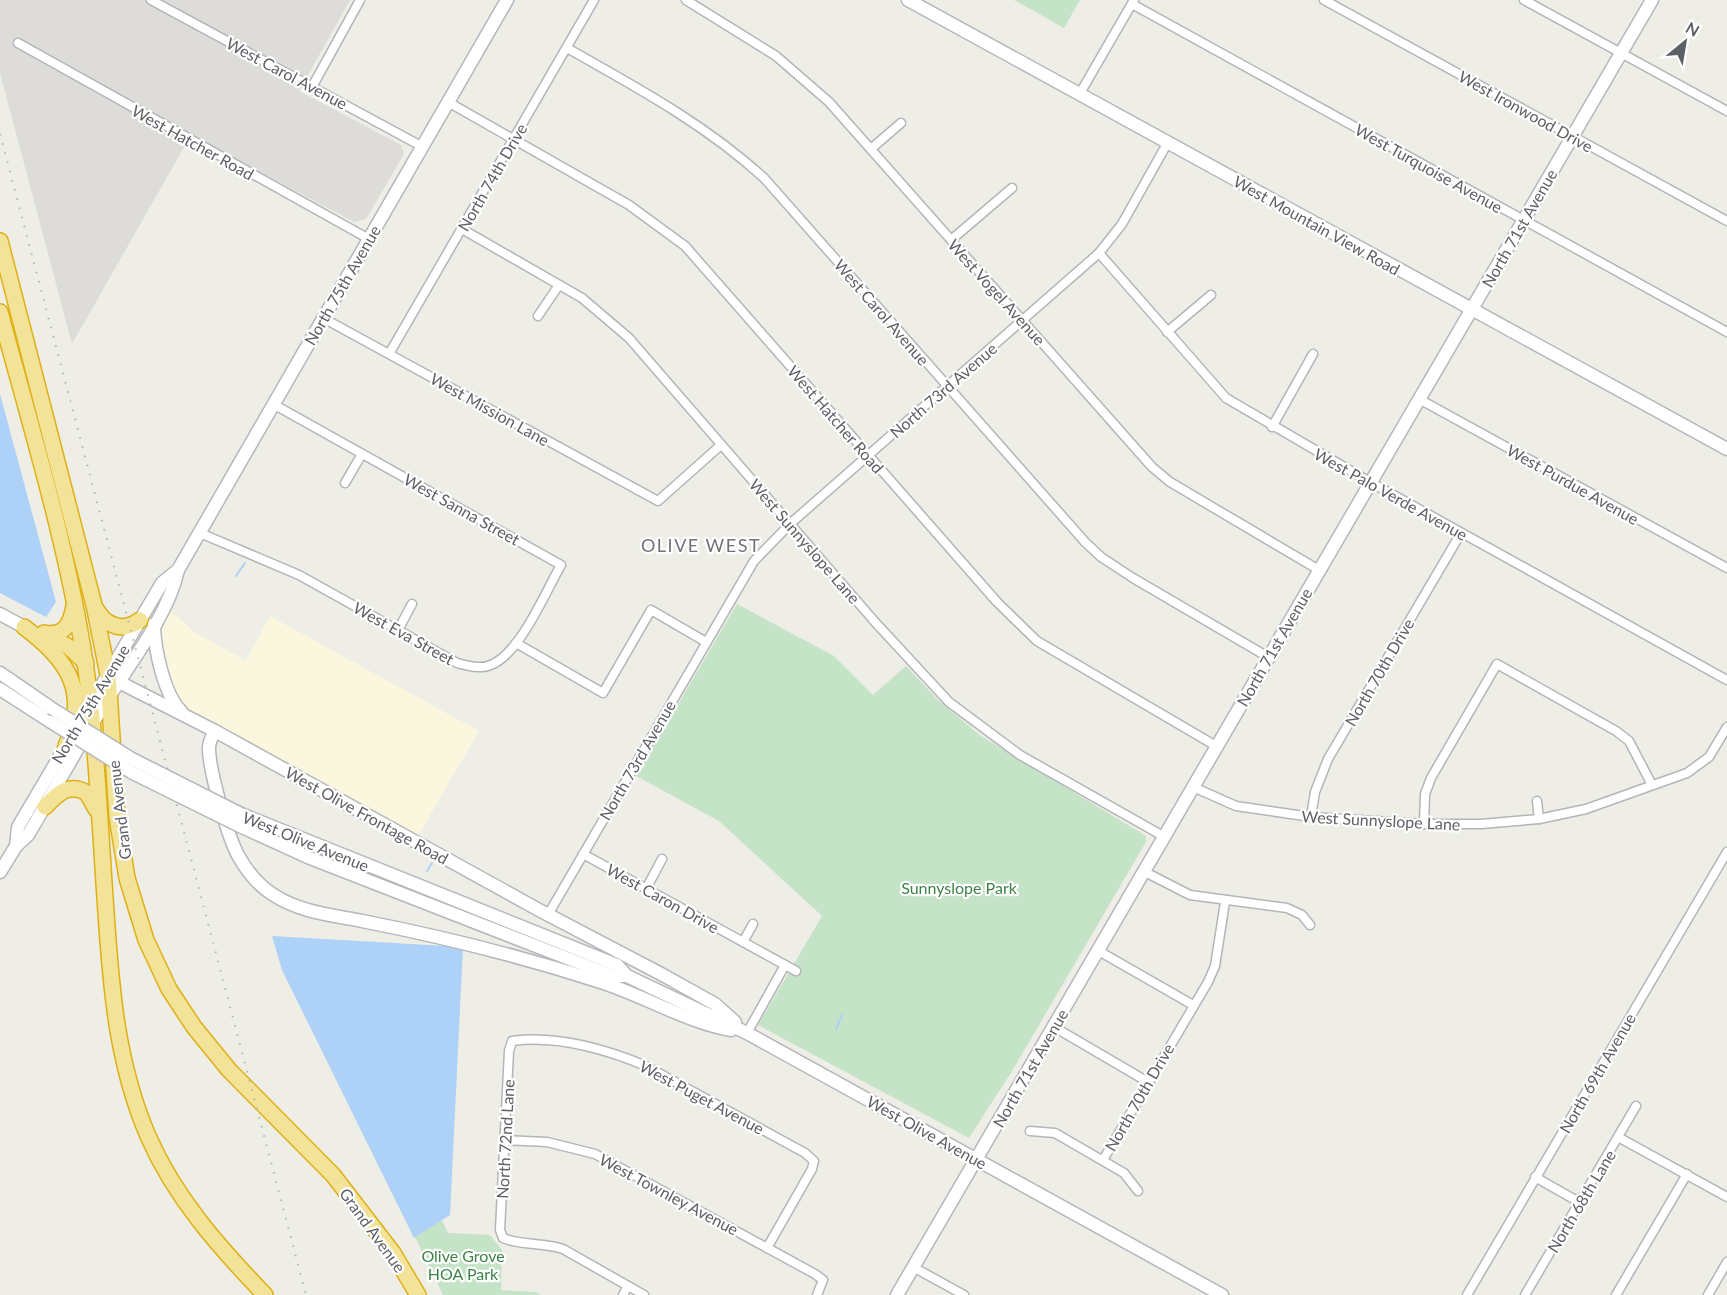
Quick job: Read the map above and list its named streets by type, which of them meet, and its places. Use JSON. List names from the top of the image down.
{
  "streets": {
    "highway": ["Grand Avenue"],
    "main road": [
      "West Mountain View Road",
      "North 71st Avenue",
      "North 75th Avenue",
      "West Olive Frontage Road",
      "West Olive Avenue"
    ],
    "street": [
      "West Carol Avenue",
      "West Ironwood Drive",
      "West Hatcher Road",
      "West Turquoise Avenue",
      "North 74th Drive",
      "West Vogel Avenue",
      "North 73rd Avenue",
      "West Mission Lane",
      "West Purdue Avenue",
      "West Palo Verde Avenue",
      "West Sanna Street",
      "West Sunnyslope Lane",
      "West Eva Street",
      "North 70th Drive",
      "West Caron Drive",
      "North 69th Avenue",
      "West Puget Avenue",
      "North 72nd Lane",
      "West Townley Avenue",
      "North 68th Lane"
    ]
  },
  "crossings": [
    ["West Carol Avenue", "North 74th Drive"],
    ["West Carol Avenue", "North 71st Avenue"],
    ["West Carol Avenue", "North 75th Avenue"],
    ["West Carol Avenue", "North 73rd Avenue"],
    ["West Ironwood Drive", "North 71st Avenue"],
    ["West Hatcher Road", "North 74th Drive"],
    ["West Hatcher Road", "North 71st Avenue"],
    ["West Hatcher Road", "North 75th Avenue"],
    ["West Hatcher Road", "North 73rd Avenue"],
    ["West Turquoise Avenue", "North 71st Avenue"],
    ["North 74th Drive", "West Mission Lane"],
    ["North 74th Drive", "West Sunnyslope Lane"],
    ["West Mountain View Road", "North 71st Avenue"],
    ["West Mountain View Road", "North 73rd Avenue"],
    ["North 71st Avenue", "West Vogel Avenue"],
    ["North 71st Avenue", "West Purdue Avenue"],
    ["North 71st Avenue", "West Palo Verde Avenue"],
    ["North 71st Avenue", "West Sunnyslope Lane"],
    ["North 71st Avenue", "West Olive Avenue"],
    ["North 75th Avenue", "West Mission Lane"],
    ["North 75th Avenue", "West Sanna Street"],
    ["North 75th Avenue", "West Eva Street"],
    ["North 75th Avenue", "Grand Avenue"],
    ["North 75th Avenue", "West Olive Frontage Road"],
    ["West Vogel Avenue", "North 73rd Avenue"],
    ["North 73rd Avenue", "West Palo Verde Avenue"],
    ["North 73rd Avenue", "West Sunnyslope Lane"],
    ["North 73rd Avenue", "West Olive Frontage Road"],
    ["North 73rd Avenue", "West Caron Drive"],
    ["West Mission Lane", "West Sunnyslope Lane"],
    ["West Palo Verde Avenue", "North 70th Drive"],
    ["West Sanna Street", "West Eva Street"],
    ["West Sunnyslope Lane", "North 70th Drive"],
    ["Grand Avenue", "West Olive Frontage Road"],
    ["West Olive Frontage Road", "West Olive Avenue"],
    ["West Puget Avenue", "North 72nd Lane"],
    ["West Puget Avenue", "West Townley Avenue"],
    ["North 72nd Lane", "West Townley Avenue"]
  ],
  "districts": ["OLIVE WEST"],
  "parks": ["Sunnyslope Park", "Olive Grove HOA Park"],
  "north": "top right"
}
